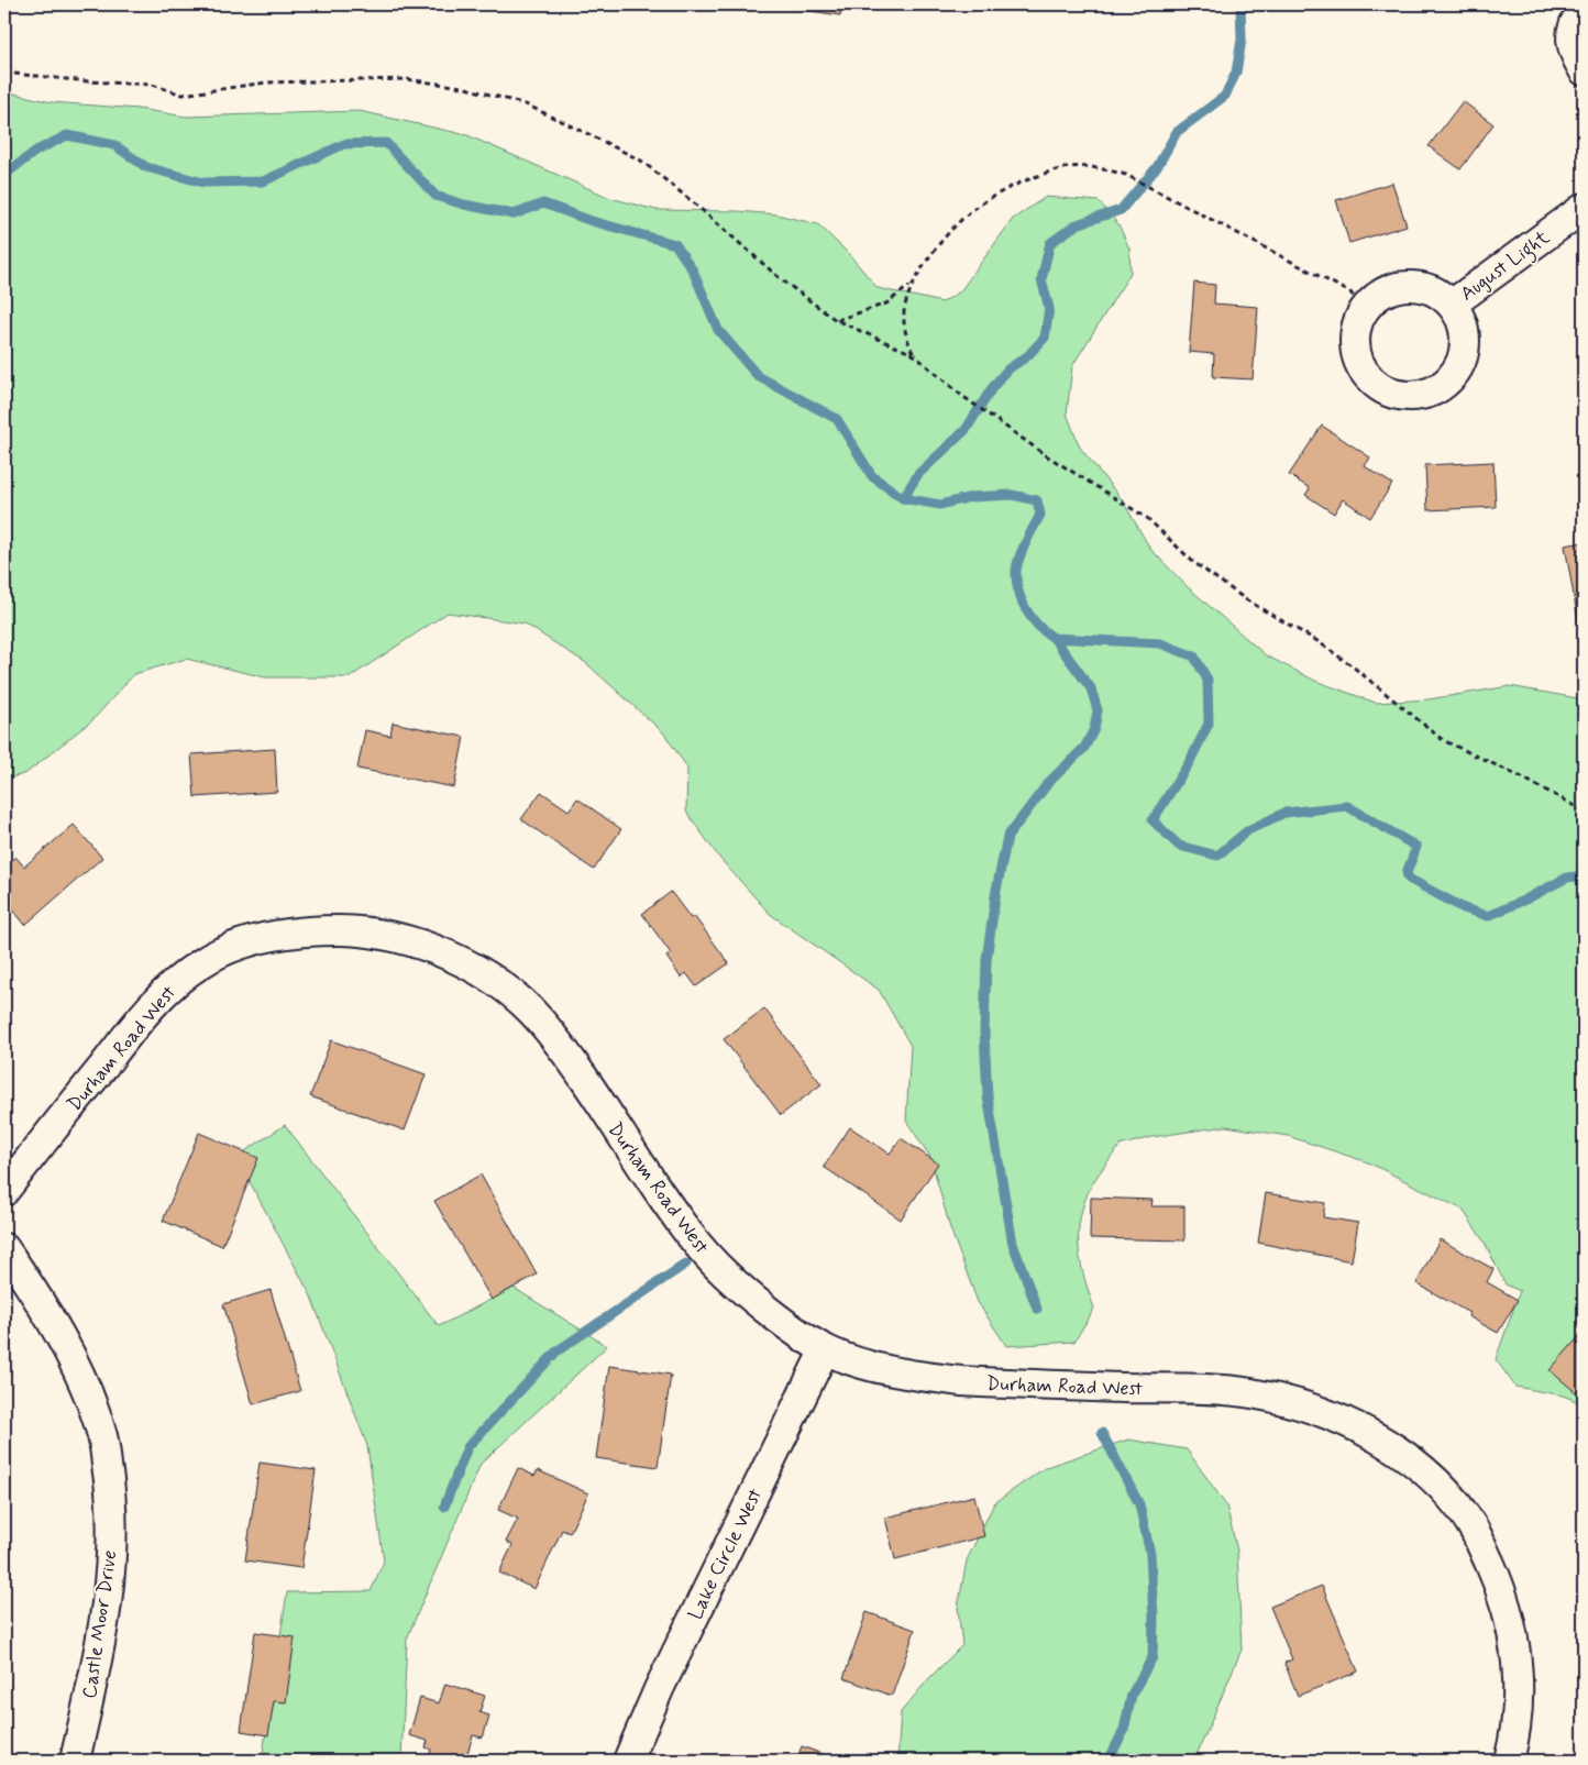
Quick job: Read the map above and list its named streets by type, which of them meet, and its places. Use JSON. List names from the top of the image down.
{
  "streets": {
    "street": [
      "August Light",
      "Durham Road West",
      "Lake Circle West",
      "Castle Moor Drive"
    ]
  },
  "crossings": [
    ["Durham Road West", "Lake Circle West"]
  ]
}
